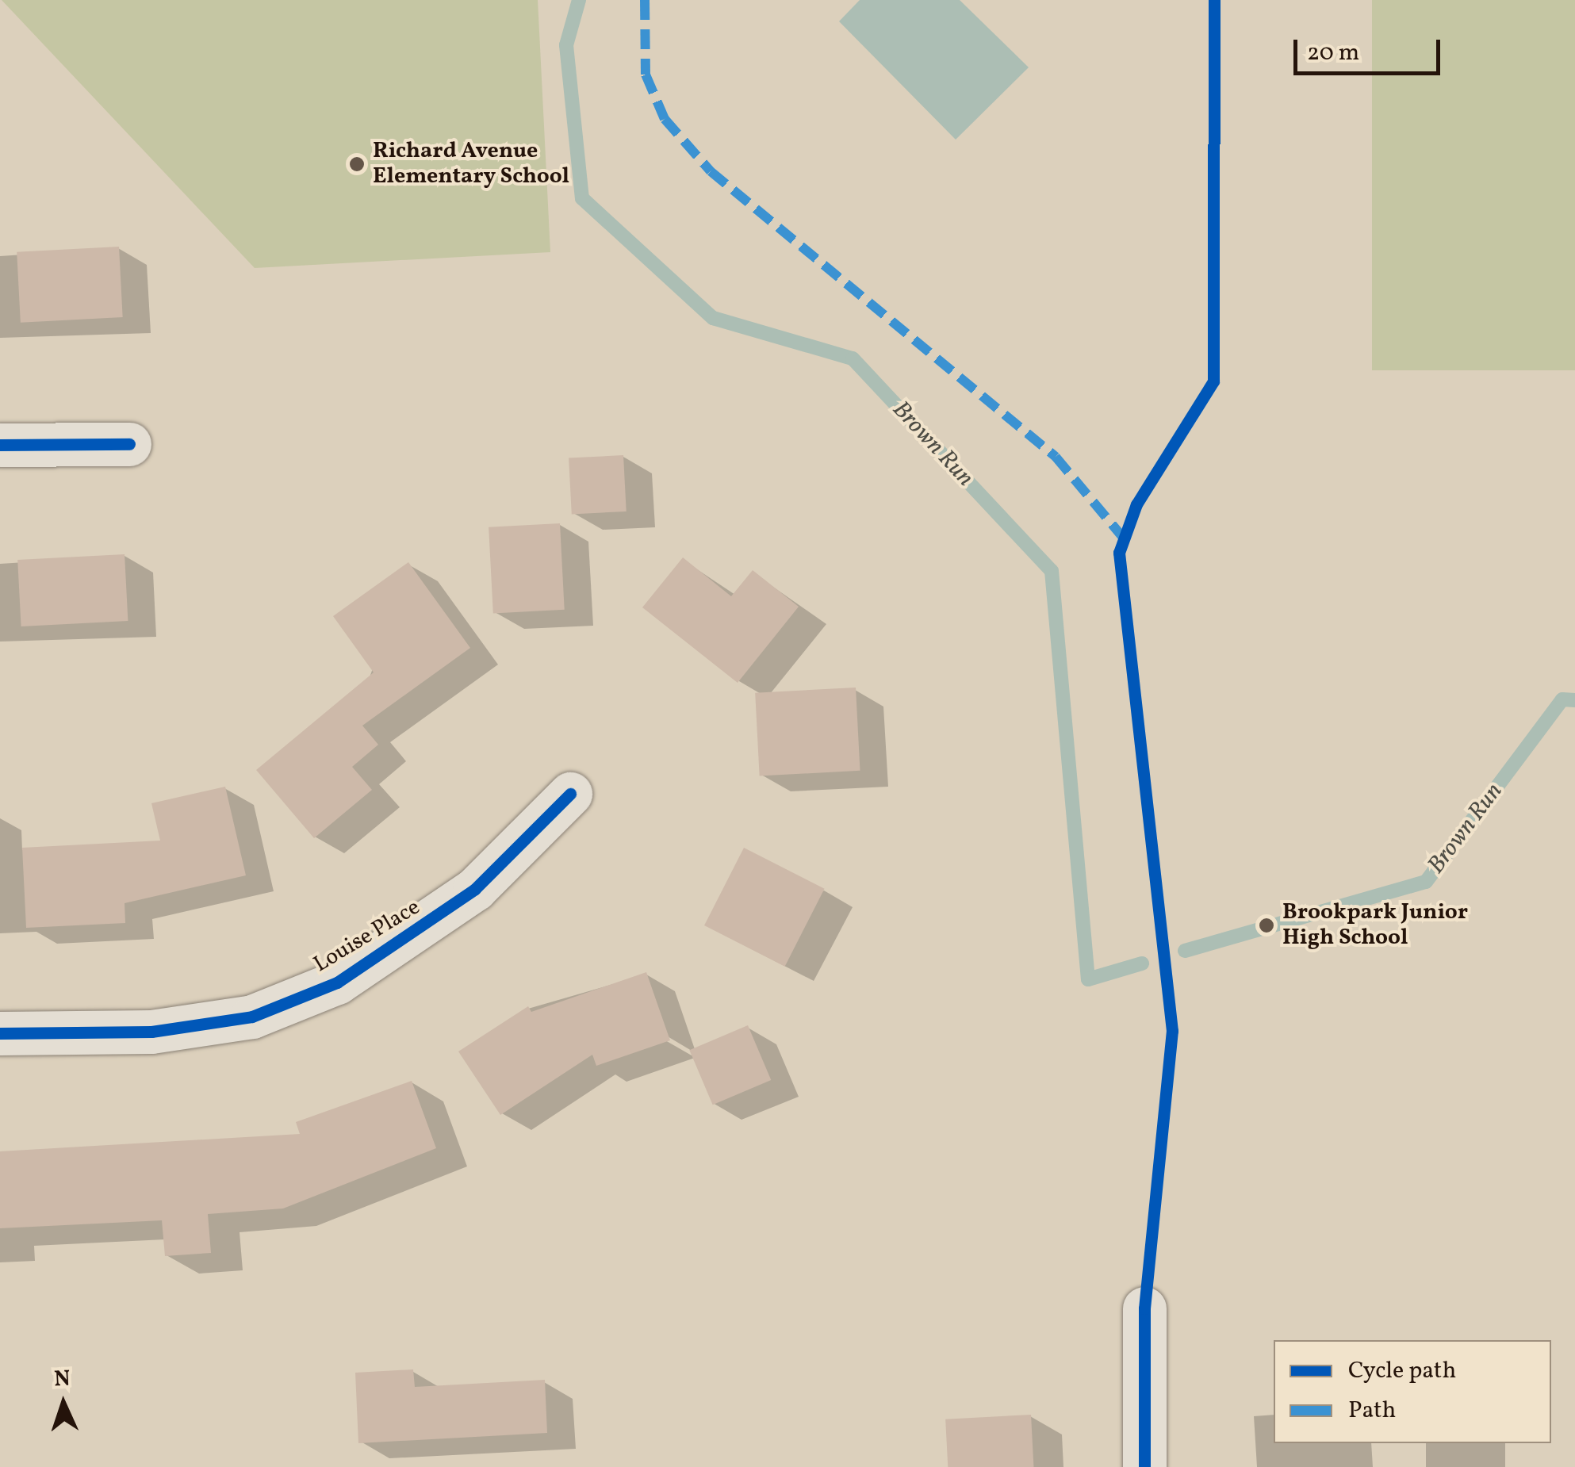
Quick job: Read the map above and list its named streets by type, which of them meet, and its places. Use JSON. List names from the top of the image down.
{
  "streets": {
    "street": ["Louise Place"]
  },
  "water": ["Brown Run"],
  "places": ["Richard Avenue Elementary School", "Brookpark Junior High School"],
  "legend": ["Cycle path", "Path"],
  "scale_bar": "20 m",
  "north": "top"
}
